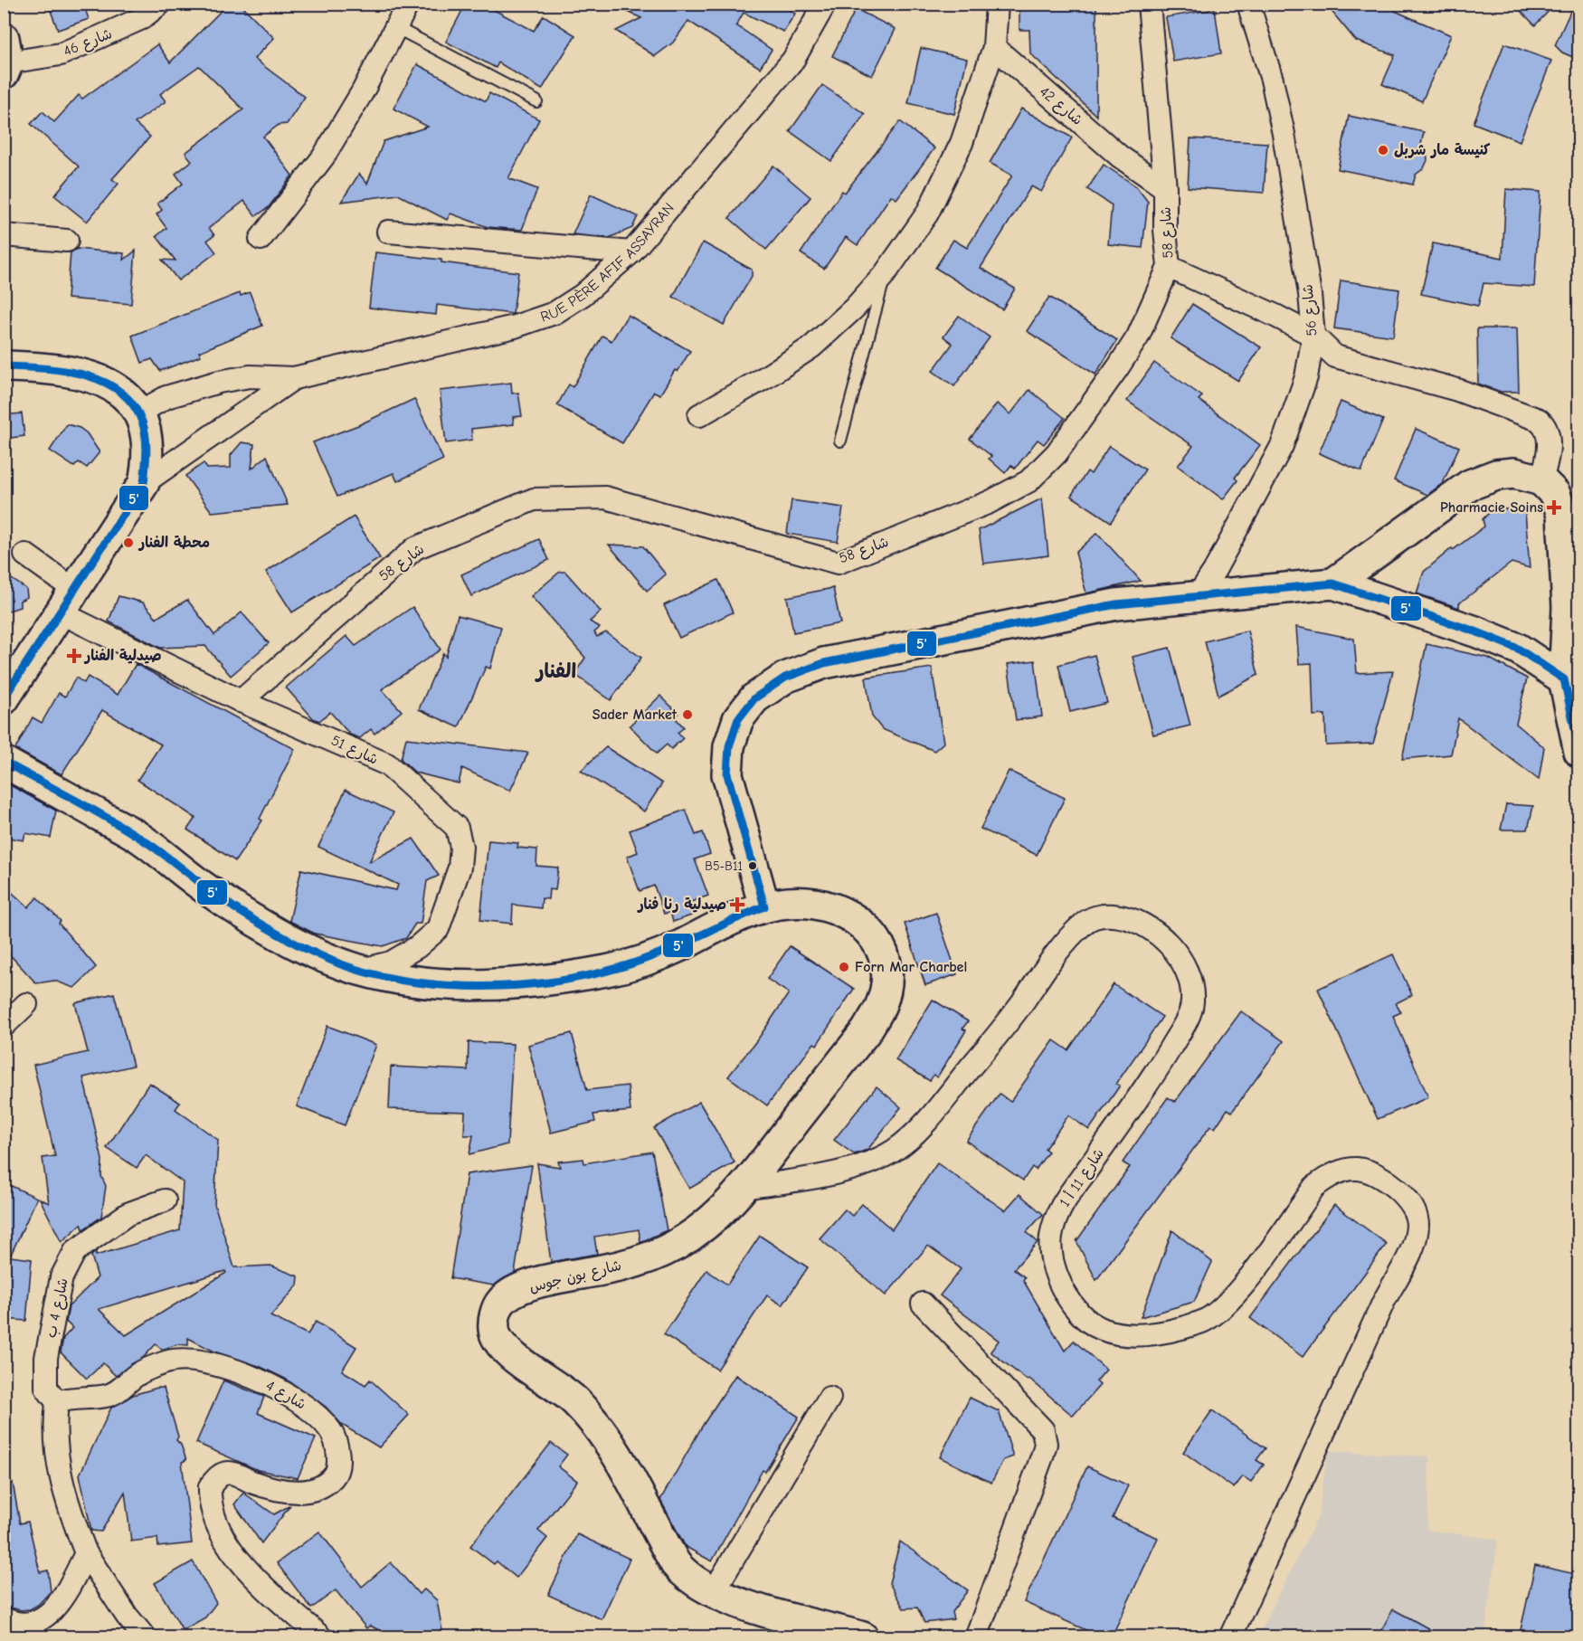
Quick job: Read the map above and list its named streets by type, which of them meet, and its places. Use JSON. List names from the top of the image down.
{
  "streets": {
    "street": [
      "شارع 46",
      "شارع 42",
      "شارع 58",
      "RUE PÈRE AFIF ASSAYRAN",
      "شارع 56",
      "شارع 51",
      "شارع 11 أ 1",
      "شارع بون جوس",
      "شارع 4 ب",
      "شارع 4"
    ]
  },
  "crossings": [
    ["شارع 42", "شارع 58"],
    ["شارع 58", "شارع 51"],
    ["شارع 51", "شارع بون جوس"],
    ["شارع 11 أ 1", "شارع بون جوس"],
    ["شارع 4 ب", "شارع 4"]
  ],
  "districts": ["الفنار"],
  "places": {
    "other": [
      "كنيسة مار شربل",
      "محطة الفنار",
      "Sader Market",
      "B5-B11",
      "Forn Mar Charbel"
    ],
    "health": ["Pharmacie Soins", "صيدلية الفنار", "صيدلية رنا فنار"]
  },
  "lines": ["transit line 5'"]
}
